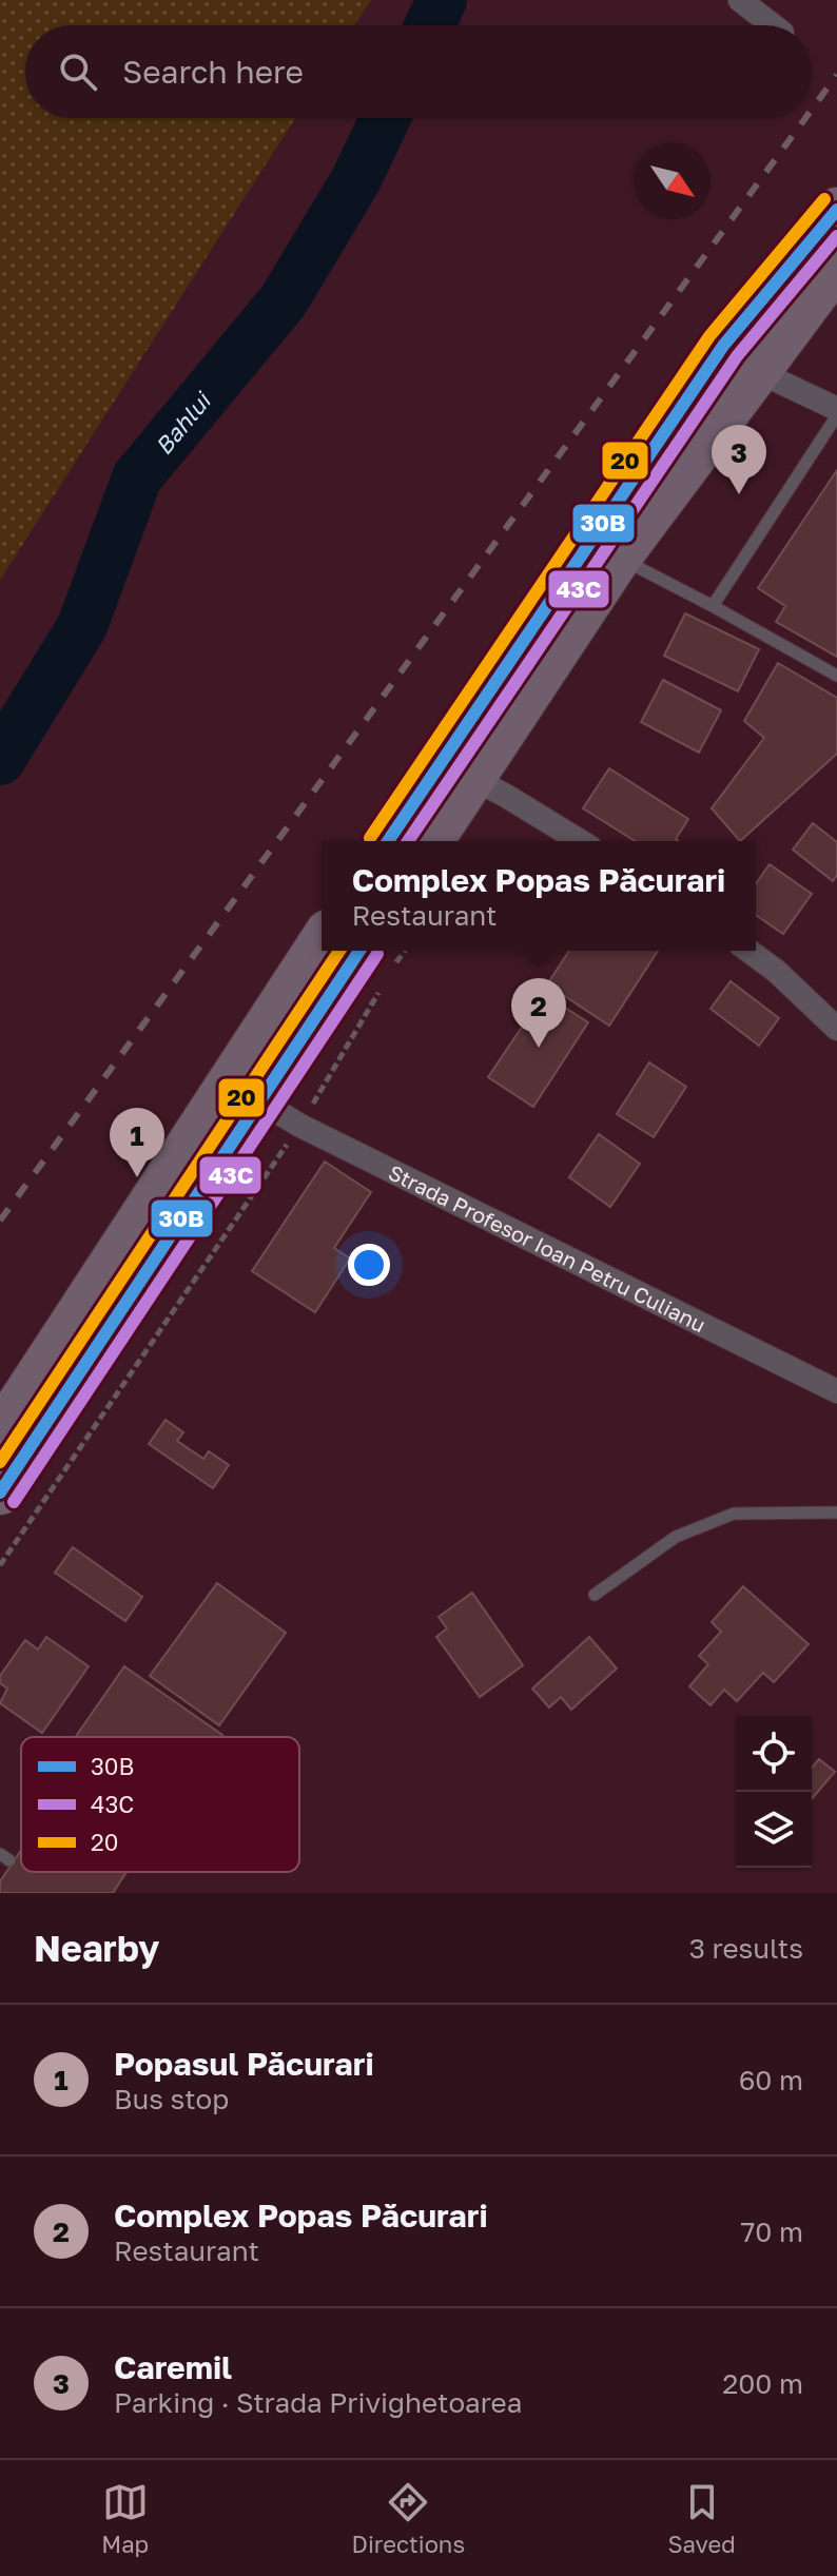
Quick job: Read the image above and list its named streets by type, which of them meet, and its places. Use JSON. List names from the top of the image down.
{
  "streets": {
    "street": ["Strada Profesor Ioan Petru Culianu"]
  },
  "water": ["Bahlui"],
  "lines": ["transit line 20", "transit line 30B", "transit line 43C"],
  "legend": ["30B", "43C", "20"],
  "north": "bottom right",
  "page": {
    "search": "Search here",
    "pins": ["3", "2", "1"],
    "popup": ["Complex Popas Păcurari", "Restaurant"],
    "heading": ["Nearby", "3 results"],
    "list": [
      {
        "mark": "1",
        "name": "Popasul Păcurari",
        "note": "Bus stop",
        "value": "60 m"
      },
      {
        "mark": "2",
        "name": "Complex Popas Păcurari",
        "note": "Restaurant",
        "value": "70 m"
      },
      {
        "mark": "3",
        "name": "Caremil",
        "note": "Parking · Strada Privighetoarea",
        "value": "200 m"
      }
    ],
    "nav": ["Map", "Directions", "Saved"]
  }
}
